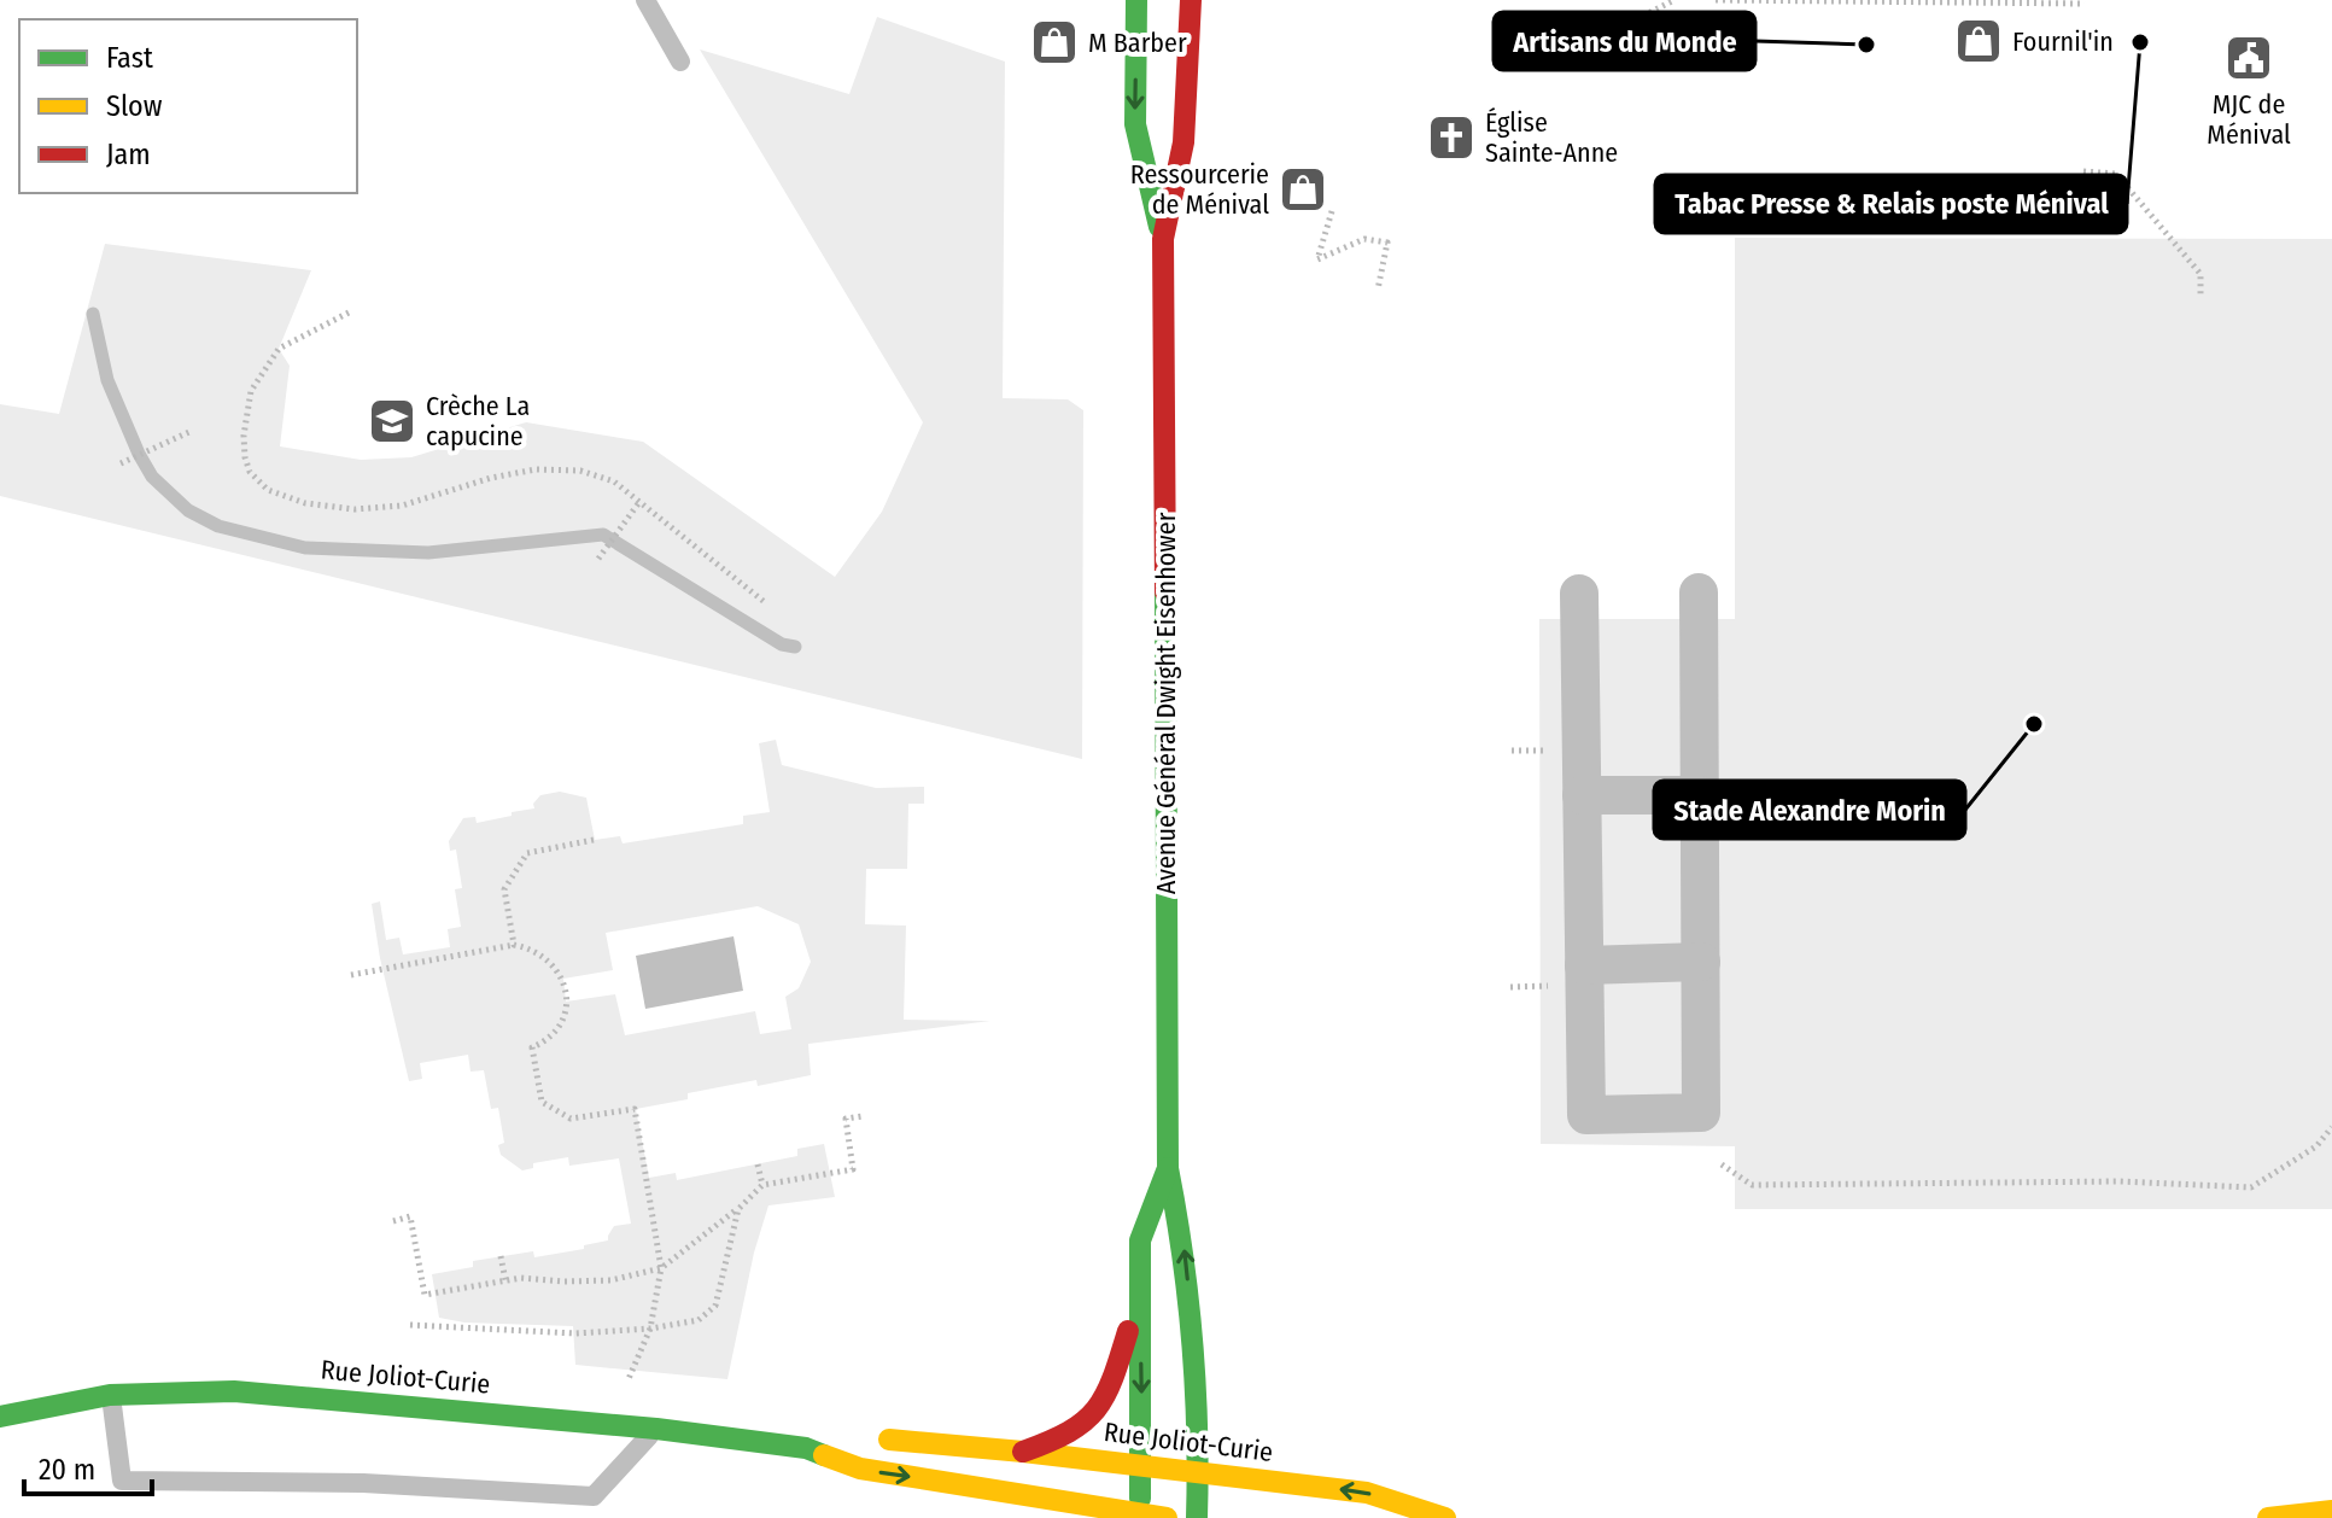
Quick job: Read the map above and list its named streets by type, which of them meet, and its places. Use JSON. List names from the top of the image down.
{
  "streets": {
    "main road": ["Avenue Général Dwight Eisenhower", "Rue Joliot-Curie"]
  },
  "crossings": [
    ["Avenue Général Dwight Eisenhower", "Rue Joliot-Curie"]
  ],
  "places": {
    "shop": ["Fournil'in", "M Barber", "Ressourcerie de Ménival"],
    "other": ["Tabac Presse & Relais poste Ménival", "Artisans du Monde", "Stade Alexandre Morin"],
    "public building": ["MJC de Ménival"],
    "church": ["Église Sainte-Anne"],
    "school or university": ["Crèche La capucine"]
  },
  "legend": ["Fast", "Slow", "Jam"],
  "scale_bar": "20 m"
}
